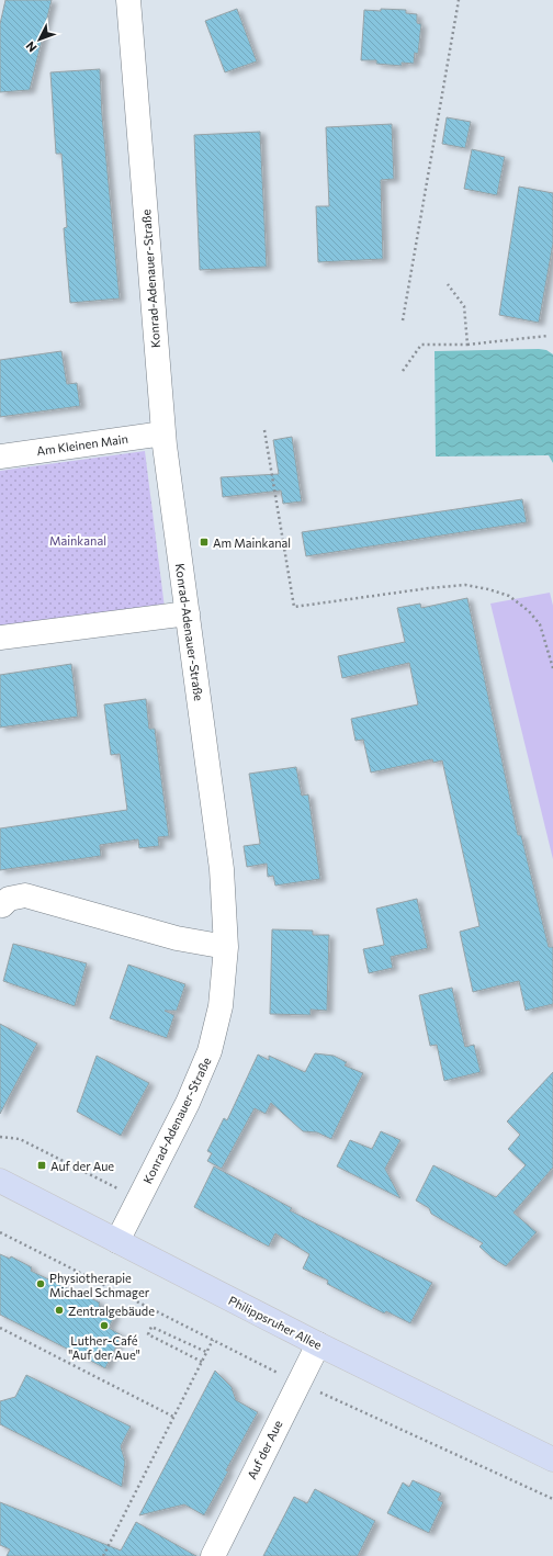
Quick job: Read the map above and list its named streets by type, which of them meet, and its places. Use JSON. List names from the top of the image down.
{
  "streets": {
    "main road": ["Philippsruher Allee"],
    "street": ["Konrad-Adenauer-Straße", "Am Kleinen Main", "Auf der Aue"]
  },
  "crossings": [
    ["Konrad-Adenauer-Straße", "Am Kleinen Main"],
    ["Konrad-Adenauer-Straße", "Philippsruher Allee"],
    ["Philippsruher Allee", "Auf der Aue"]
  ],
  "parks": ["Mainkanal"],
  "places": {
    "transit": ["Am Mainkanal", "Auf der Aue"],
    "other": ["Physiotherapie Michael Schmager", "Zentralgebäude", "Luther-Café \"Auf der Aue\""]
  },
  "north": "bottom left"
}
